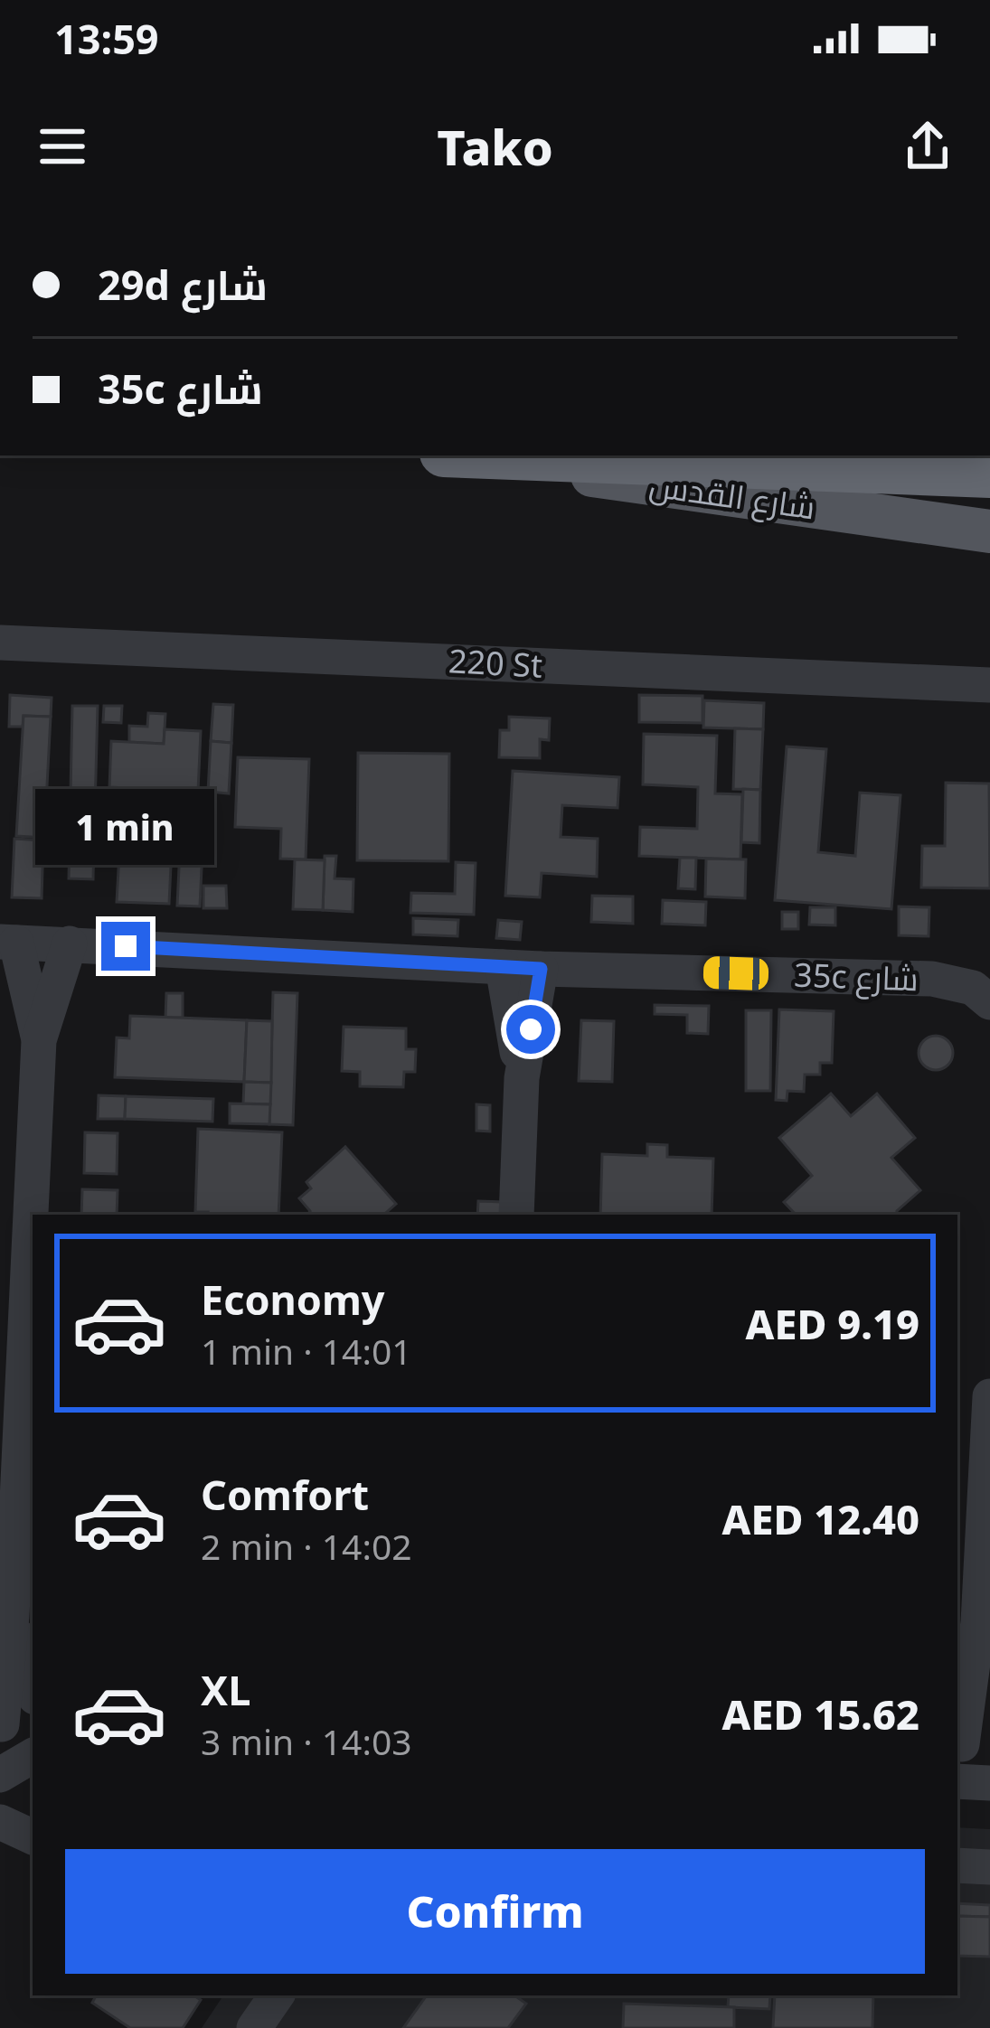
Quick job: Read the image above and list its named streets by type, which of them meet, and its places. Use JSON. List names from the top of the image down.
{
  "streets": {
    "main road": ["شارع القدس"],
    "street": ["220 St", "35c شارع"]
  },
  "page": {
    "status": "13:59",
    "header": "Tako",
    "banner": ["29d شارع", "35c شارع"],
    "bubble": "1 min",
    "list": [
      {
        "name": "Economy",
        "note": "1 min · 14:01",
        "value": "AED 9.19"
      },
      {
        "name": "Comfort",
        "note": "2 min · 14:02",
        "value": "AED 12.40"
      },
      {
        "name": "XL",
        "note": "3 min · 14:03",
        "value": "AED 15.62"
      }
    ],
    "buttons": "Confirm"
  }
}
